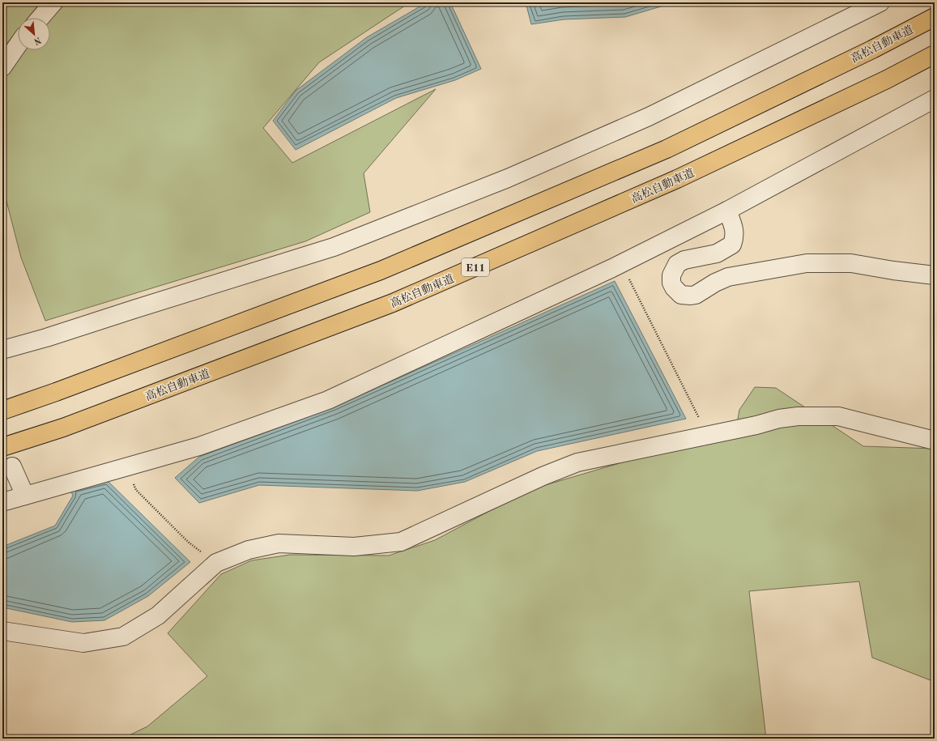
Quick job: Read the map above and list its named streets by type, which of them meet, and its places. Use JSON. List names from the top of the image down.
{
  "streets": {
    "highway": ["高松自動車道", "E11"]
  },
  "north": "bottom right"
}
